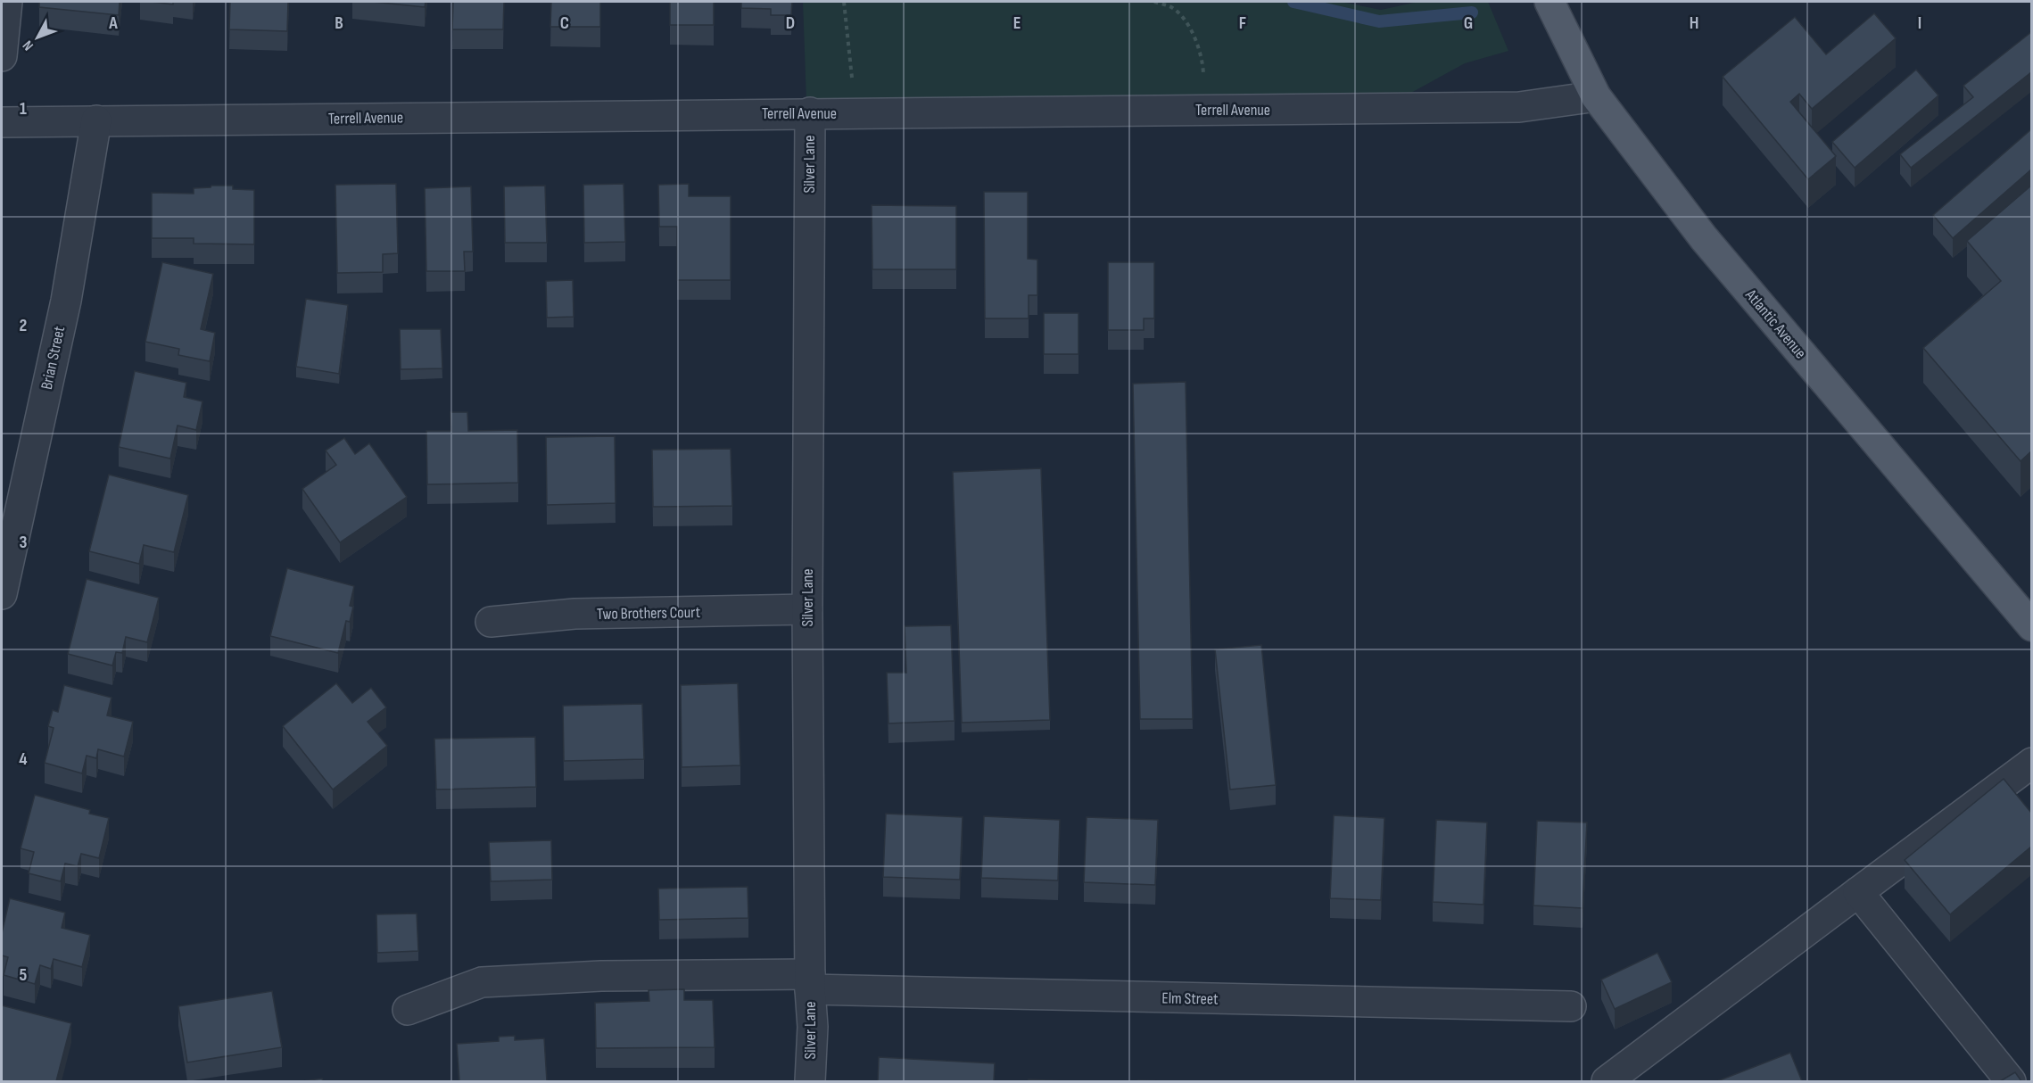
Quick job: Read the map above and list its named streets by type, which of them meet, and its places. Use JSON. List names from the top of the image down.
{
  "streets": {
    "main road": ["Atlantic Avenue"],
    "street": [
      "Terrell Avenue",
      "Silver Lane",
      "Brian Street",
      "Two Brothers Court",
      "Elm Street"
    ]
  },
  "crossings": [
    ["Terrell Avenue", "Silver Lane"],
    ["Terrell Avenue", "Atlantic Avenue"],
    ["Terrell Avenue", "Brian Street"],
    ["Silver Lane", "Two Brothers Court"],
    ["Silver Lane", "Elm Street"]
  ],
  "north": "bottom left",
  "grid": {
    "columns": [
      "A",
      "B",
      "C",
      "D",
      "E",
      "F",
      "G",
      "H",
      "I"
    ],
    "rows": [
      "1",
      "2",
      "3",
      "4",
      "5"
    ]
  }
}
